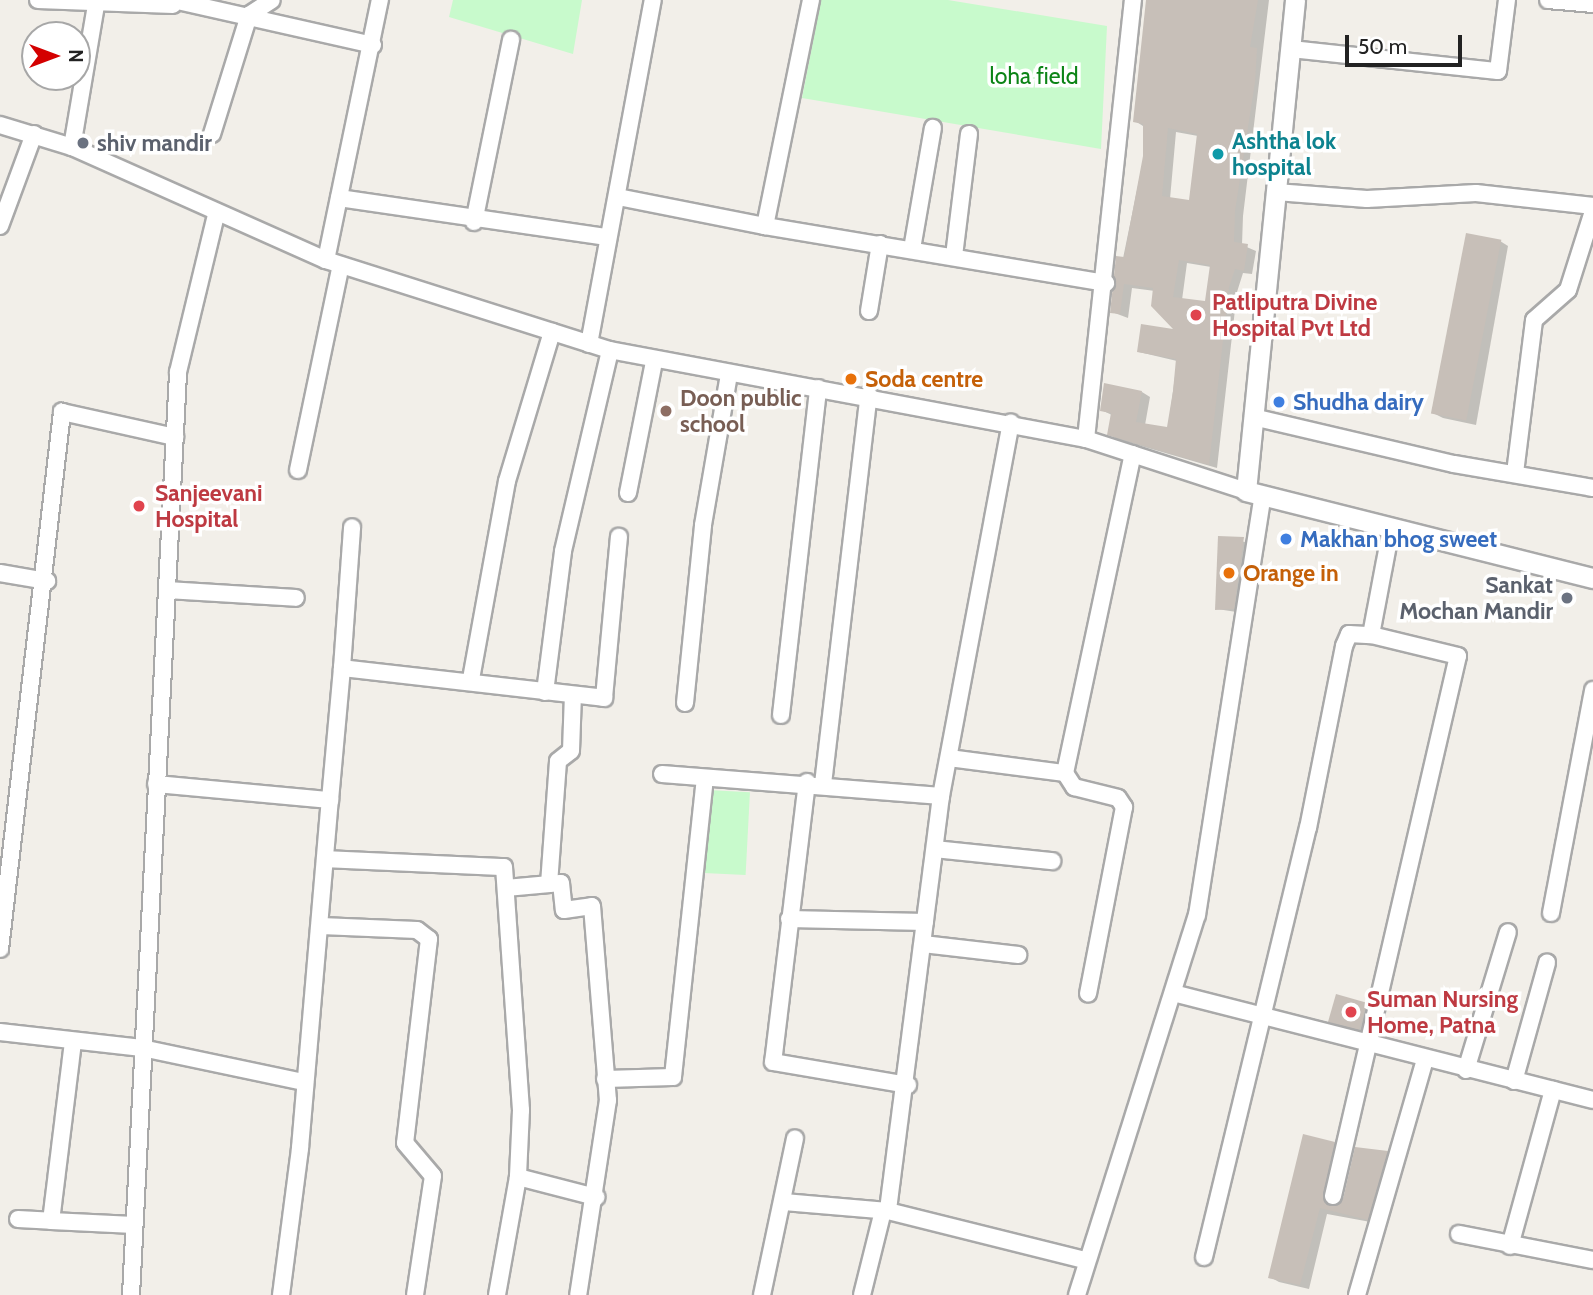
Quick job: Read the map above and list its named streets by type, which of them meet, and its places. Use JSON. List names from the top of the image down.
{
  "parks": ["loha field"],
  "places": [
    "shiv mandir",
    "Ashtha lok hospital",
    "Patliputra Divine Hospital Pvt Ltd",
    "Soda centre",
    "Shudha dairy",
    "Doon public school",
    "Sanjeevani Hospital",
    "Makhan bhog sweet",
    "Orange in",
    "Sankat Mochan Mandir",
    "Suman Nursing Home, Patna"
  ],
  "scale_bar": "50 m",
  "north": "right"
}
